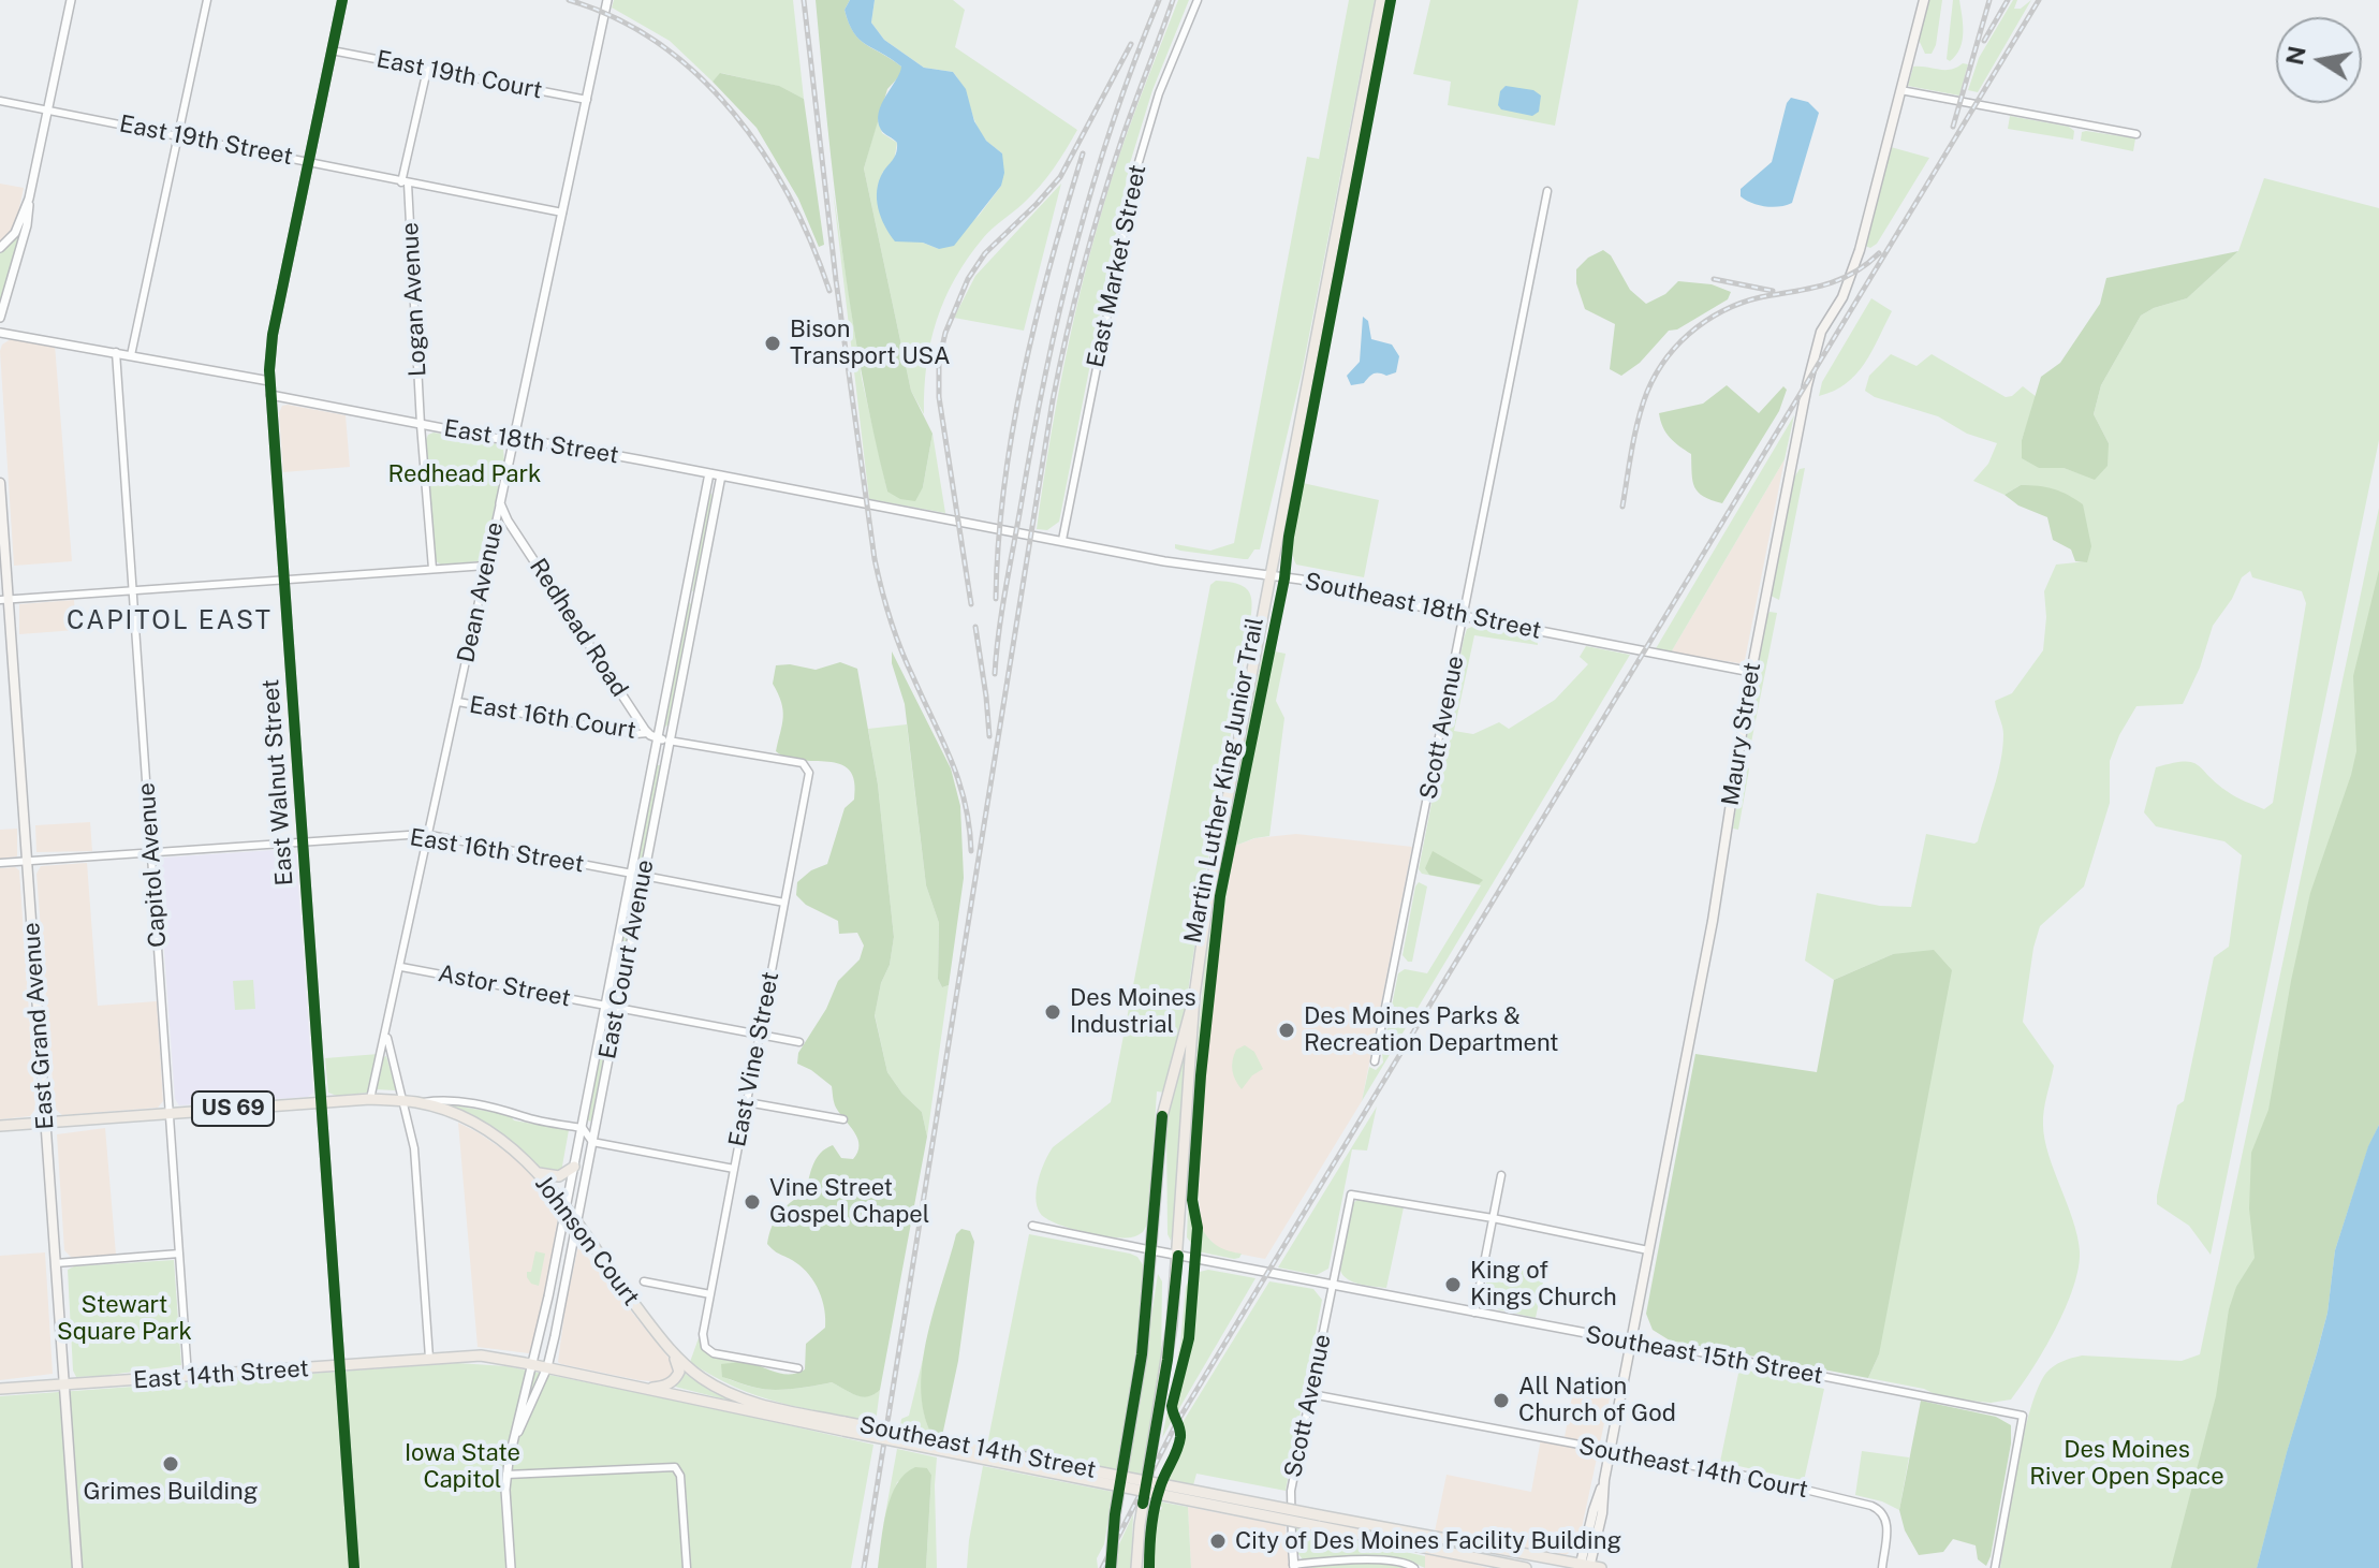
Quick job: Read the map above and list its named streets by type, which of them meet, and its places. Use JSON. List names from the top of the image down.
{
  "streets": {
    "main road": [
      "Maury Street",
      "East Grand Avenue",
      "US 69",
      "Johnson Court",
      "East 14th Street",
      "Southeast 14th Street"
    ],
    "street": [
      "East 19th Court",
      "East 19th Street",
      "East Market Street",
      "Logan Avenue",
      "East 18th Street",
      "Dean Avenue",
      "Southeast 18th Street",
      "Redhead Road",
      "East 16th Court",
      "Scott Avenue",
      "East Walnut Street",
      "East 16th Street",
      "Capitol Avenue",
      "East Court Avenue",
      "Astor Street",
      "East Vine Street",
      "Southeast 15th Street",
      "Southeast 14th Court"
    ],
    "cycle path": ["Martin Luther King Junior Trail"]
  },
  "crossings": [
    ["East 19th Court", "Logan Avenue"],
    ["East 19th Court", "Dean Avenue"],
    ["East 19th Court", "East Walnut Street"],
    ["East 19th Street", "Logan Avenue"],
    ["East 19th Street", "Dean Avenue"],
    ["East 19th Street", "East Walnut Street"],
    ["East Market Street", "Southeast 18th Street"],
    ["Logan Avenue", "East 18th Street"],
    ["East 18th Street", "Dean Avenue"],
    ["East 18th Street", "Southeast 18th Street"],
    ["East 18th Street", "East Walnut Street"],
    ["East 18th Street", "East Court Avenue"],
    ["Dean Avenue", "Redhead Road"],
    ["Dean Avenue", "East 16th Court"],
    ["Dean Avenue", "East 16th Street"],
    ["Dean Avenue", "Astor Street"],
    ["Dean Avenue", "US 69"],
    ["Dean Avenue", "East 14th Street"],
    ["Southeast 18th Street", "Scott Avenue"],
    ["Southeast 18th Street", "Maury Street"],
    ["Redhead Road", "East 16th Court"],
    ["Redhead Road", "East Court Avenue"],
    ["East 16th Court", "East Court Avenue"],
    ["East 16th Court", "East Vine Street"],
    ["Scott Avenue", "Southeast 15th Street"],
    ["Scott Avenue", "Southeast 14th Court"],
    ["Maury Street", "Southeast 15th Street"],
    ["Maury Street", "Southeast 14th Street"],
    ["Maury Street", "Southeast 14th Court"],
    ["East Walnut Street", "East 16th Street"],
    ["East Walnut Street", "US 69"],
    ["East Walnut Street", "East 14th Street"],
    ["East 16th Street", "Capitol Avenue"],
    ["East 16th Street", "East Court Avenue"],
    ["East 16th Street", "East Grand Avenue"],
    ["East 16th Street", "East Vine Street"],
    ["Capitol Avenue", "US 69"],
    ["Capitol Avenue", "East 14th Street"],
    ["East Court Avenue", "Astor Street"],
    ["East Court Avenue", "Johnson Court"],
    ["East Court Avenue", "East 14th Street"],
    ["Astor Street", "East Vine Street"],
    ["East Grand Avenue", "US 69"],
    ["East Grand Avenue", "East 14th Street"],
    ["US 69", "Johnson Court"],
    ["Johnson Court", "Southeast 14th Street"],
    ["East 14th Street", "Southeast 14th Street"]
  ],
  "districts": ["CAPITOL EAST"],
  "parks": [
    "Redhead Park",
    "Stewart Square Park",
    "Des Moines River Open Space",
    "Iowa State Capitol"
  ],
  "places": [
    "Bison Transport USA",
    "Des Moines Industrial",
    "Des Moines Parks & Recreation Department",
    "Vine Street Gospel Chapel",
    "King of Kings Church",
    "All Nation Church of God",
    "Grimes Building",
    "City of Des Moines Facility Building"
  ],
  "north": "left"
}
